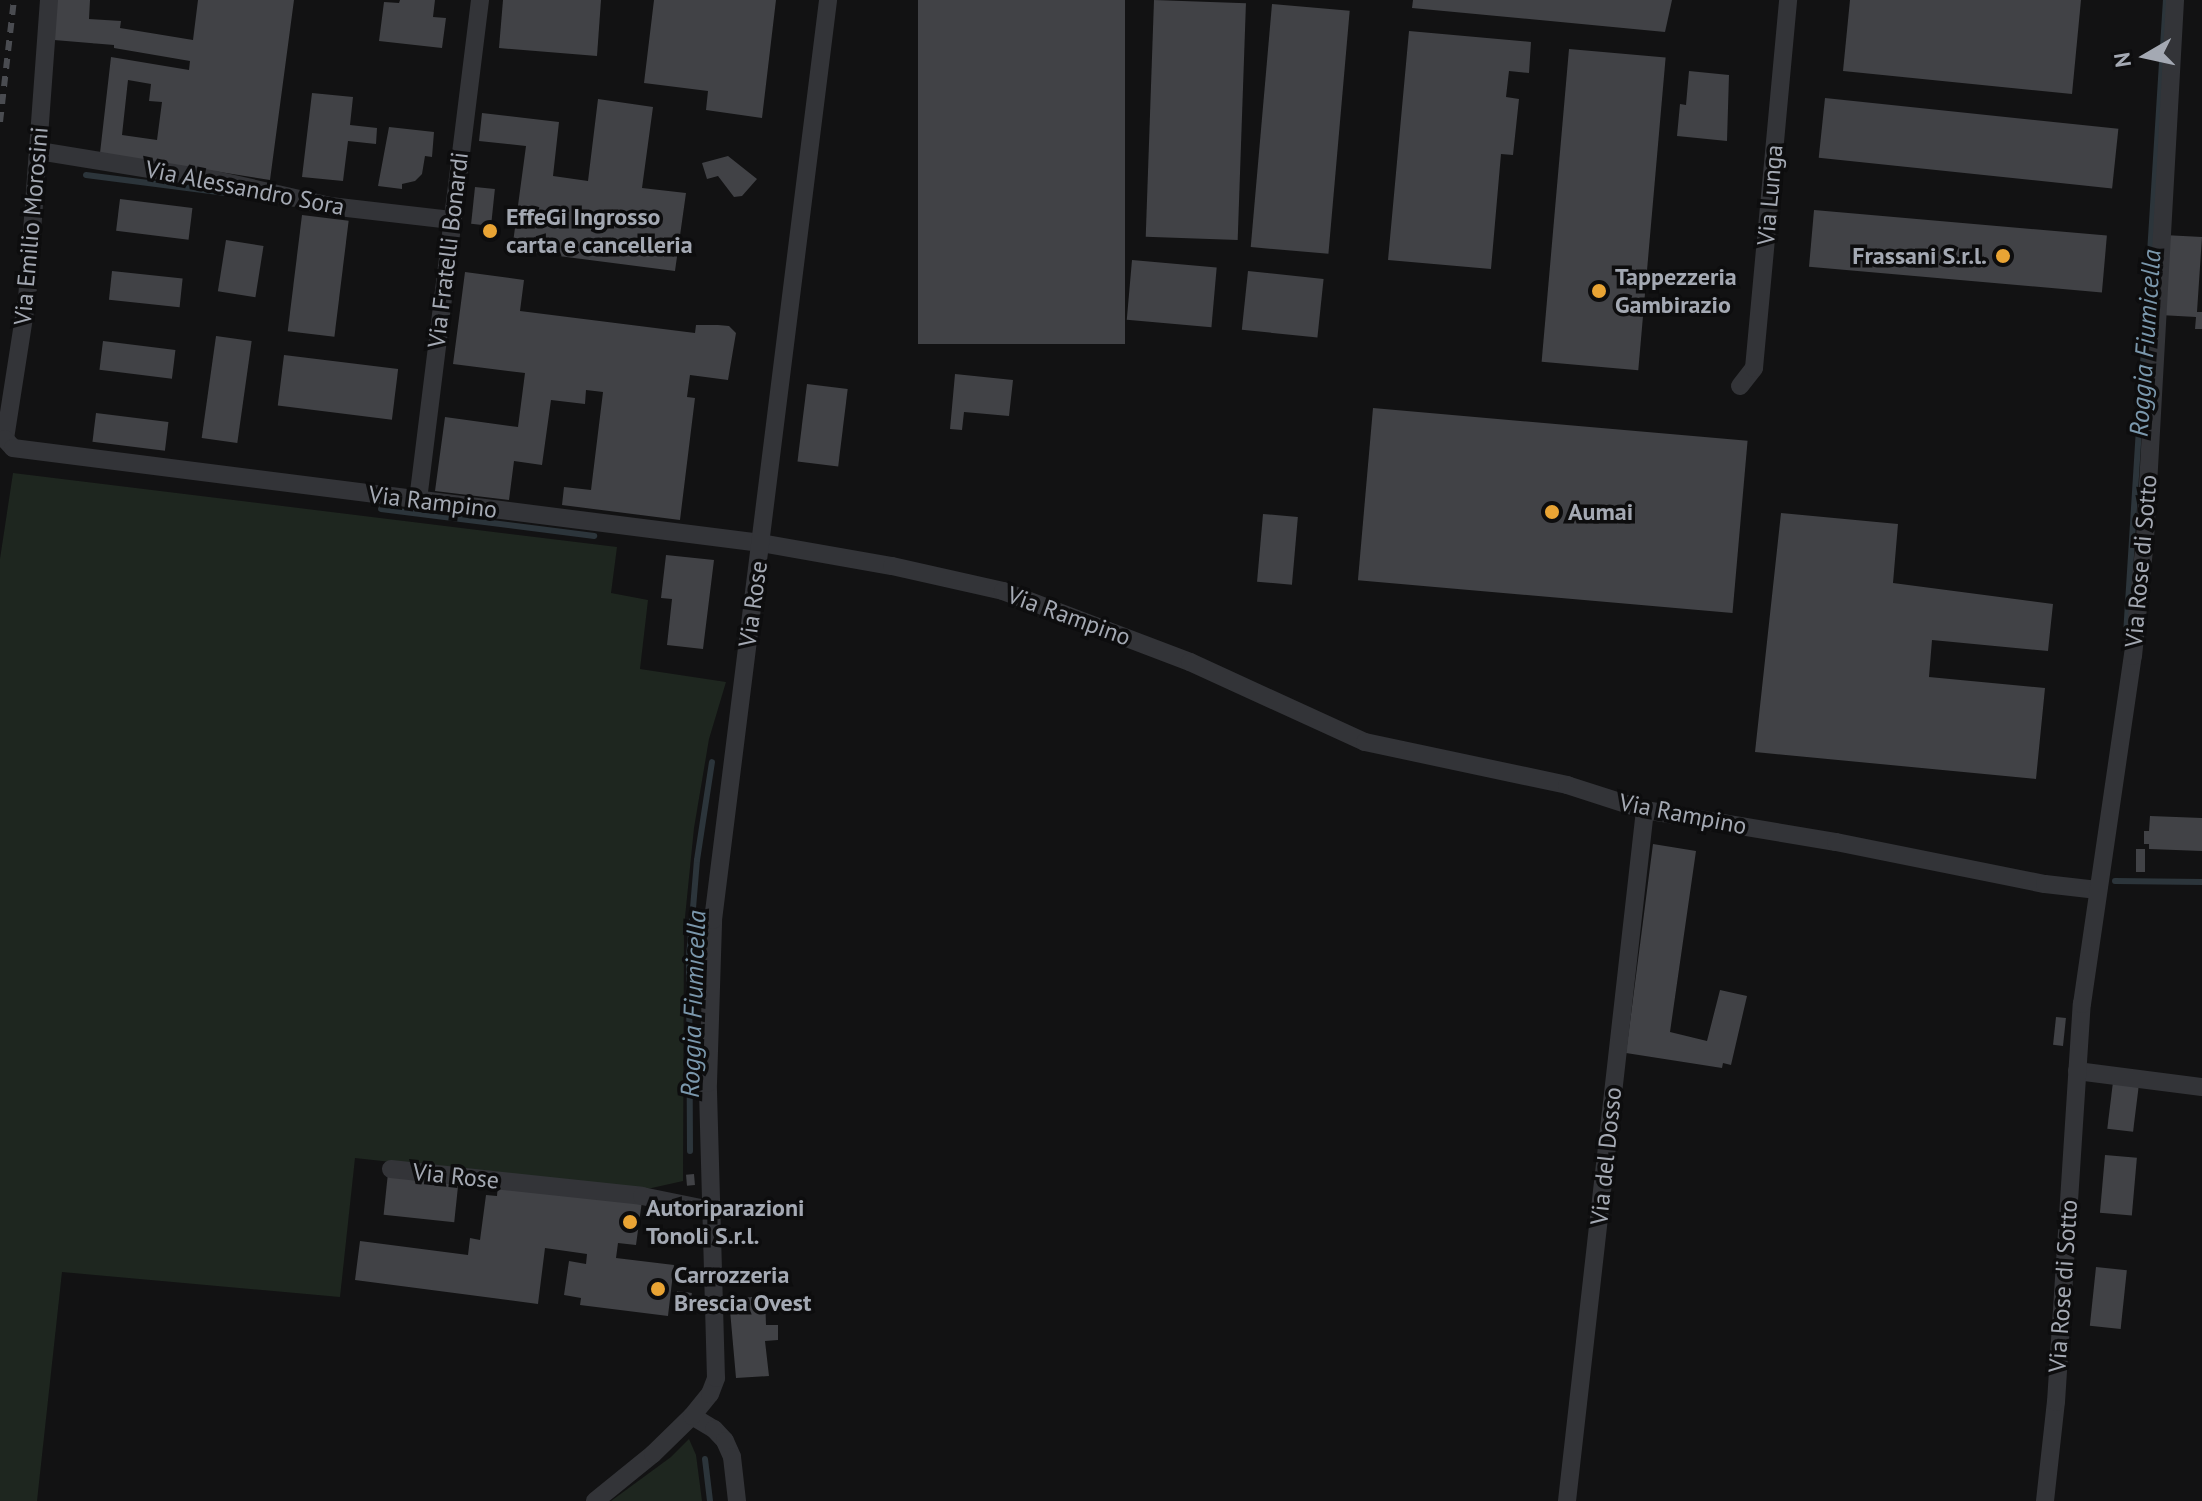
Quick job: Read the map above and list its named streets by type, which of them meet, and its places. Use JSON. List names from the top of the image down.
{
  "streets": {
    "street": [
      "Via Alessandro Sora",
      "Via Lunga",
      "Via Emilio Morosini",
      "Via Fratelli Bonardi",
      "Via Rampino",
      "Via Rose di Sotto",
      "Via Rose",
      "Via del Dosso"
    ]
  },
  "crossings": [
    ["Via Alessandro Sora", "Via Emilio Morosini"],
    ["Via Alessandro Sora", "Via Fratelli Bonardi"],
    ["Via Emilio Morosini", "Via Rampino"],
    ["Via Fratelli Bonardi", "Via Rampino"],
    ["Via Rampino", "Via Rose di Sotto"],
    ["Via Rampino", "Via Rose"],
    ["Via Rampino", "Via del Dosso"]
  ],
  "water": ["Roggia Fiumicella"],
  "places": [
    "EffeGi Ingrosso carta e cancelleria",
    "Frassani S.r.l.",
    "Tappezzeria Gambirazio",
    "Aumai",
    "Autoriparazioni Tonoli S.r.l.",
    "Carrozzeria Brescia Ovest"
  ],
  "north": "left"
}
